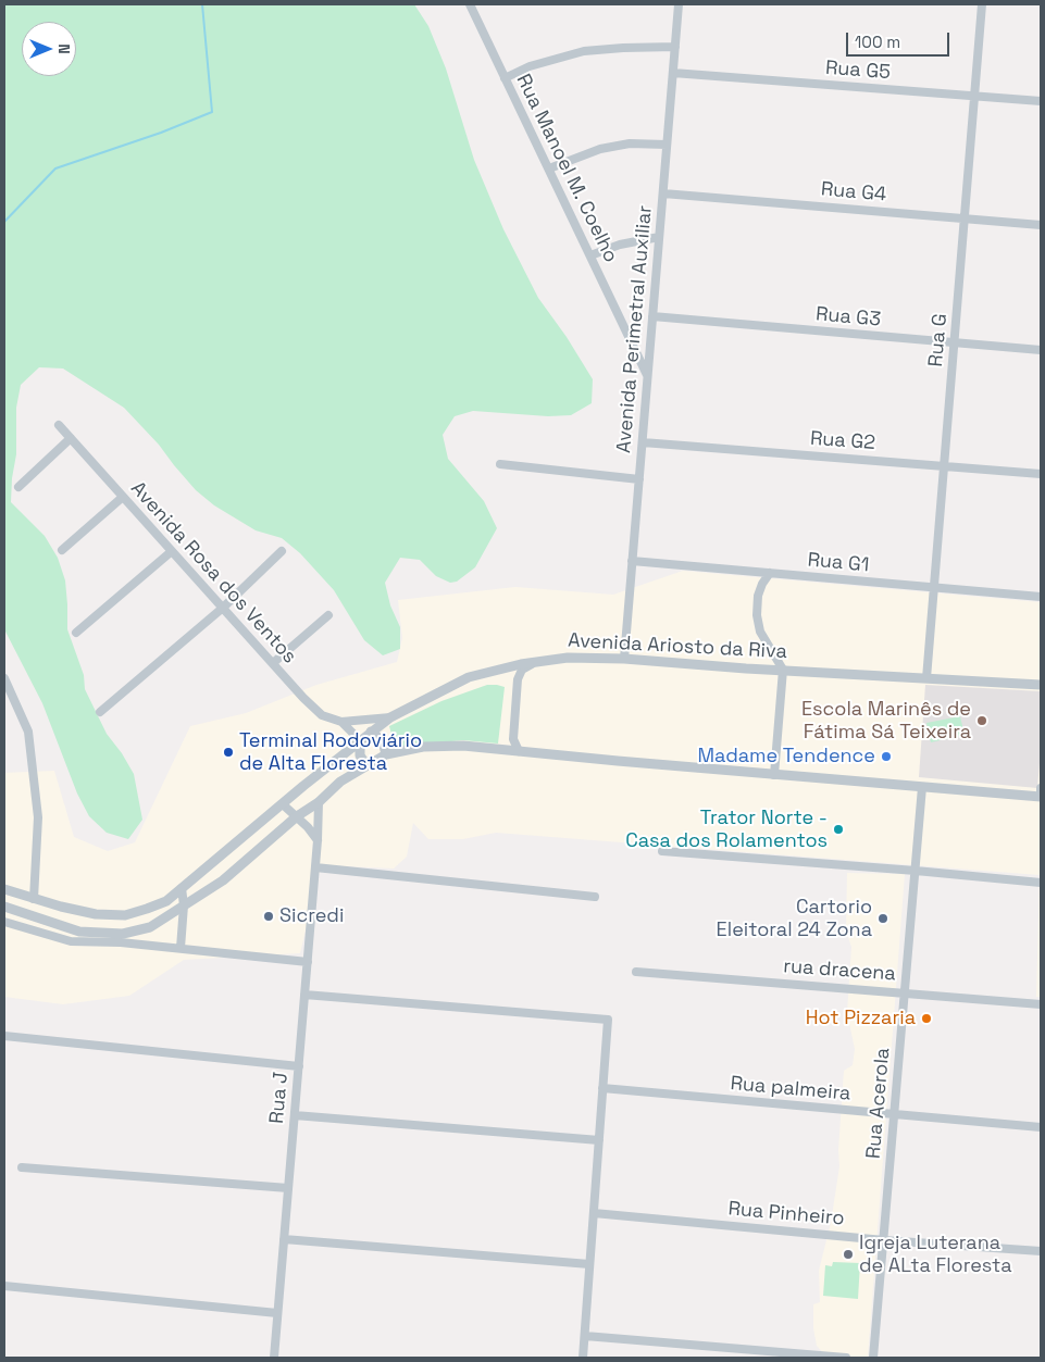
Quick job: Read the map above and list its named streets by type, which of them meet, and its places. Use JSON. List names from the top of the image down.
{
  "streets": {
    "street": [
      "Rua G5",
      "Rua Manoel M. Coelho",
      "Rua G4",
      "Rua G3",
      "Avenida Perimetral Auxiliar",
      "Rua G",
      "Rua G2",
      "Rua G1",
      "Avenida Rosa dos Ventos",
      "Avenida Ariosto da Riva",
      "rua dracena",
      "Rua palmeira",
      "Rua J",
      "Rua Acerola",
      "Rua Pinheiro"
    ]
  },
  "crossings": [
    ["Rua G5", "Avenida Perimetral Auxiliar"],
    ["Rua G5", "Rua G"],
    ["Rua Manoel M. Coelho", "Avenida Perimetral Auxiliar"],
    ["Rua G4", "Avenida Perimetral Auxiliar"],
    ["Rua G4", "Rua G"],
    ["Rua G3", "Avenida Perimetral Auxiliar"],
    ["Rua G3", "Rua G"],
    ["Avenida Perimetral Auxiliar", "Rua G2"],
    ["Avenida Perimetral Auxiliar", "Rua G1"],
    ["Avenida Perimetral Auxiliar", "Avenida Ariosto da Riva"],
    ["Rua G", "Rua G2"],
    ["Rua G", "Rua G1"],
    ["Rua G", "Avenida Ariosto da Riva"],
    ["Avenida Rosa dos Ventos", "Avenida Ariosto da Riva"],
    ["rua dracena", "Rua Acerola"],
    ["Rua palmeira", "Rua Acerola"],
    ["Rua Acerola", "Rua Pinheiro"]
  ],
  "places": [
    "Escola Marinês de Fátima Sá Teixeira",
    "Terminal Rodoviário de Alta Floresta",
    "Madame Tendence",
    "Trator Norte - Casa dos Rolamentos",
    "Sicredi",
    "Cartorio Eleitoral 24 Zona",
    "Hot Pizzaria",
    "Igreja Luterana de ALta Floresta"
  ],
  "scale_bar": "100 m",
  "north": "right"
}
